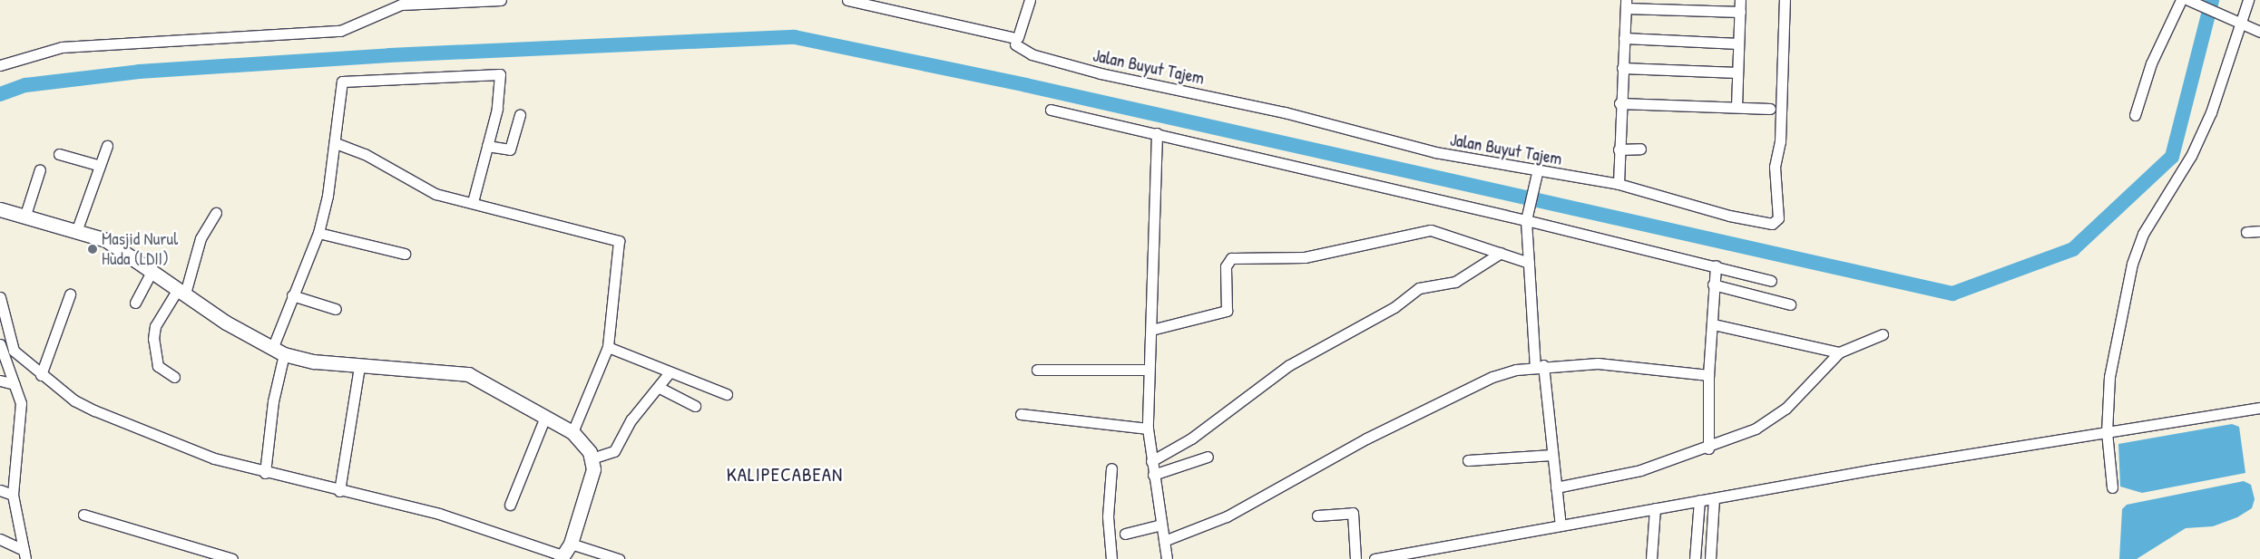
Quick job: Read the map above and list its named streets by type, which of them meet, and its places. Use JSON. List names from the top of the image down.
{
  "streets": {
    "street": ["Jalan Buyut Tajem"]
  },
  "districts": ["KALIPECABEAN"],
  "places": ["Masjid Nurul Huda (LDII)"]
}
